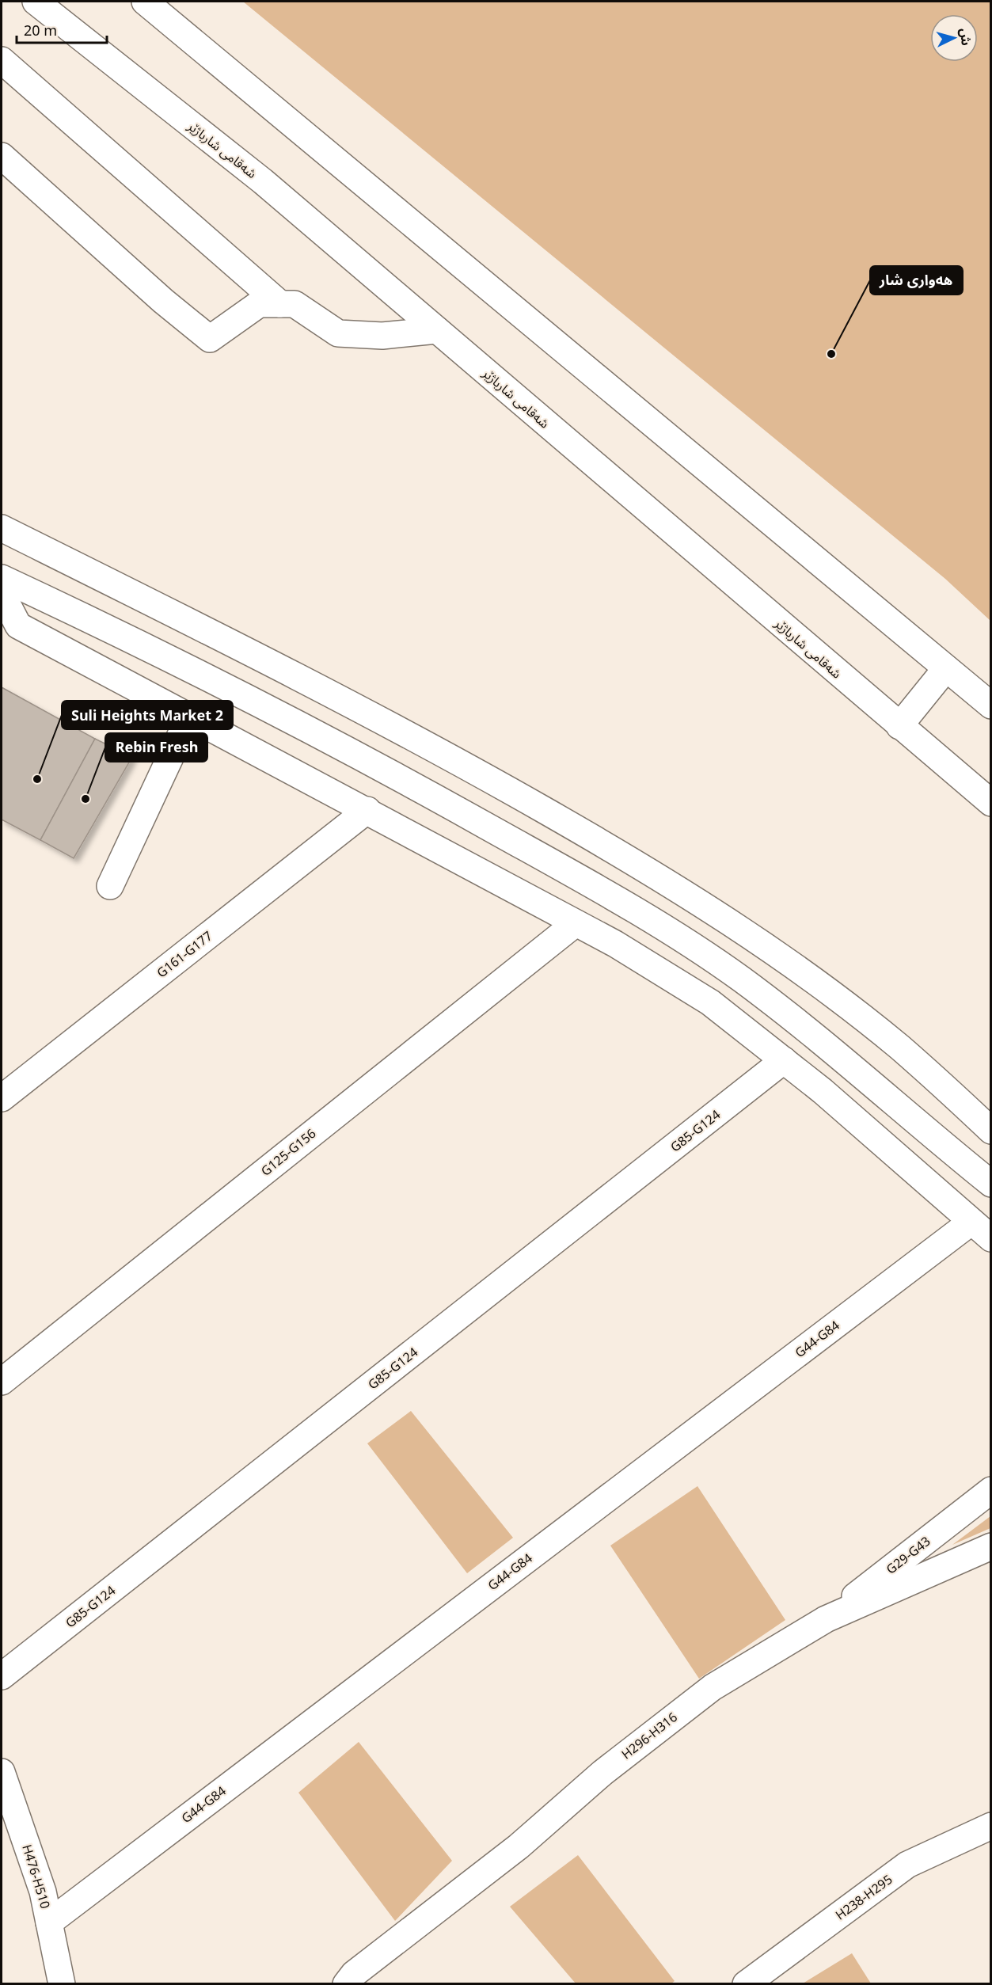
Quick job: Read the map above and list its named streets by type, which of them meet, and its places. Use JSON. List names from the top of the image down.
{
  "streets": {
    "street": [
      "شەقامی شارباژێر",
      "G161-G177",
      "G85-G124",
      "G125-G156",
      "G44-G84",
      "G29-G43",
      "H296-H316",
      "H476-H510",
      "H238-H295"
    ]
  },
  "crossings": [
    ["G44-G84", "H476-H510"],
    ["G29-G43", "H296-H316"]
  ],
  "places": ["هەواری شار", "Suli Heights Market 2", "Rebin Fresh"],
  "scale_bar": "20 m",
  "north": "right"
}
